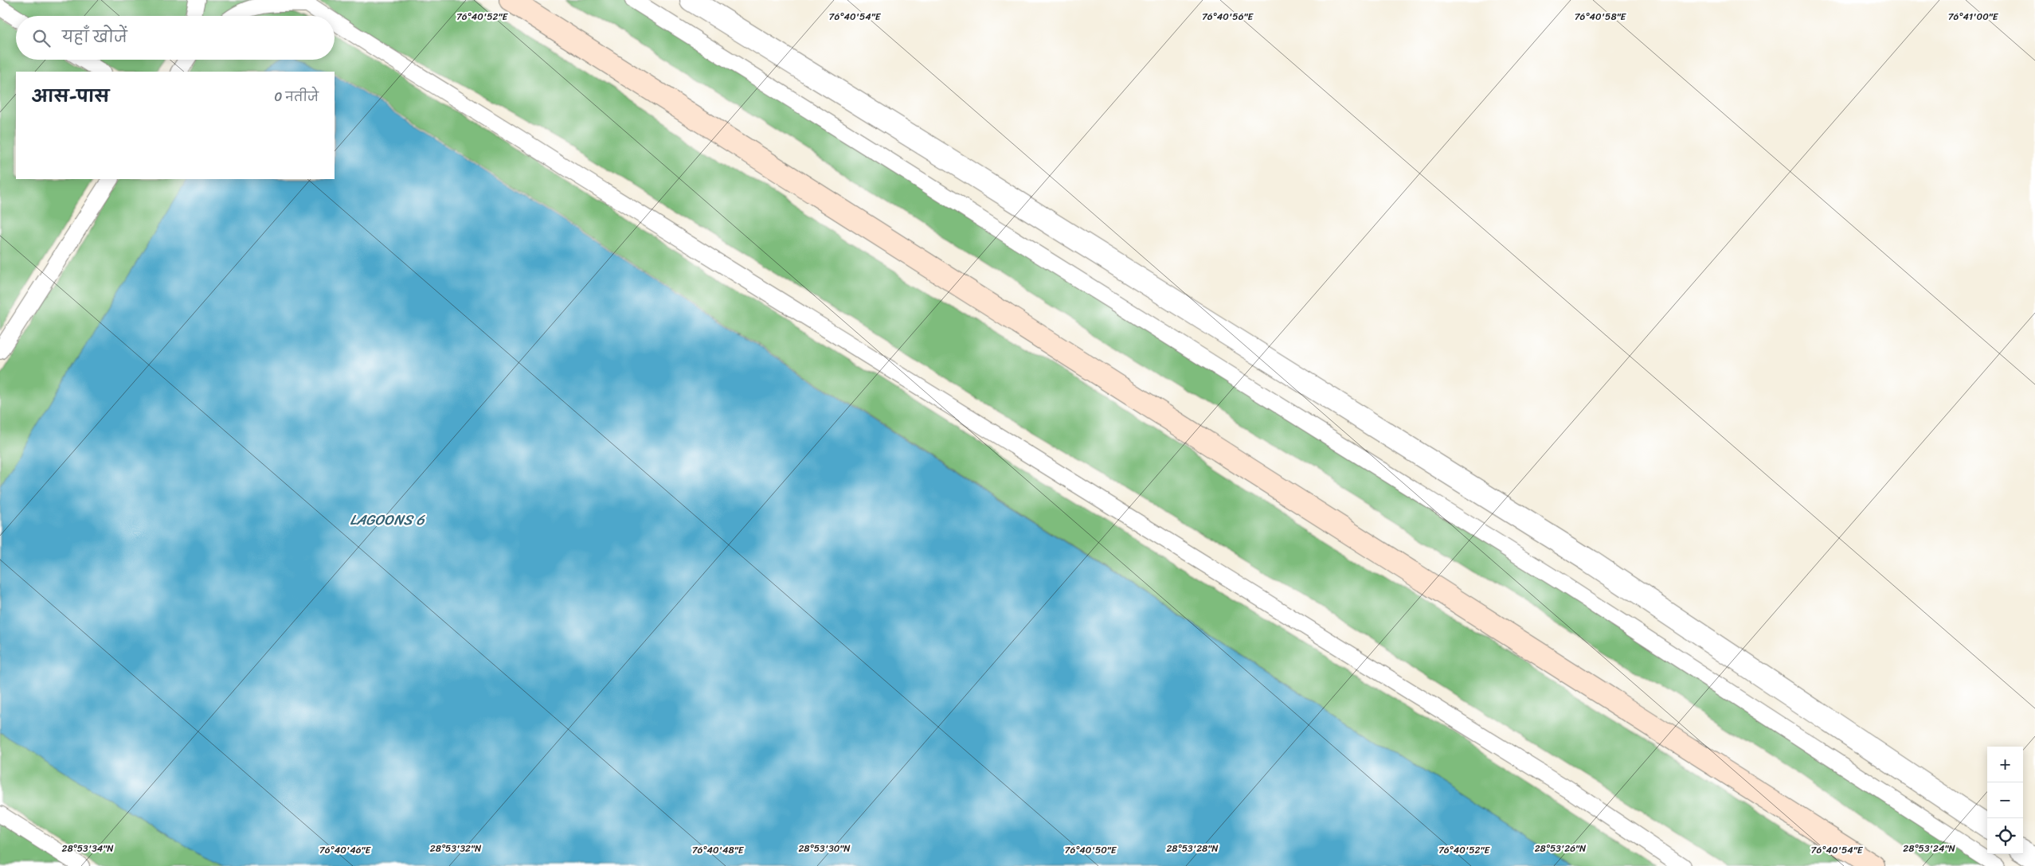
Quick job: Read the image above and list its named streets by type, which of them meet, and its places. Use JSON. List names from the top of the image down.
{
  "water": ["LAGOONS 6"],
  "page": {
    "search": "यहाँ खोजें",
    "heading": ["आस-पास", "0 नतीजे"],
    "map_buttons": ["+", "−"]
  },
  "coordinates": [
    "76°40'52\"E",
    "76°40'58\"E",
    "76°41'00\"E",
    "76°40'54\"E",
    "76°40'56\"E",
    "28°53'34\"N",
    "28°53'32\"N",
    "28°53'30\"N",
    "28°53'28\"N",
    "28°53'26\"N",
    "28°53'24\"N",
    "76°40'46\"E",
    "76°40'48\"E",
    "76°40'50\"E"
  ]
}
